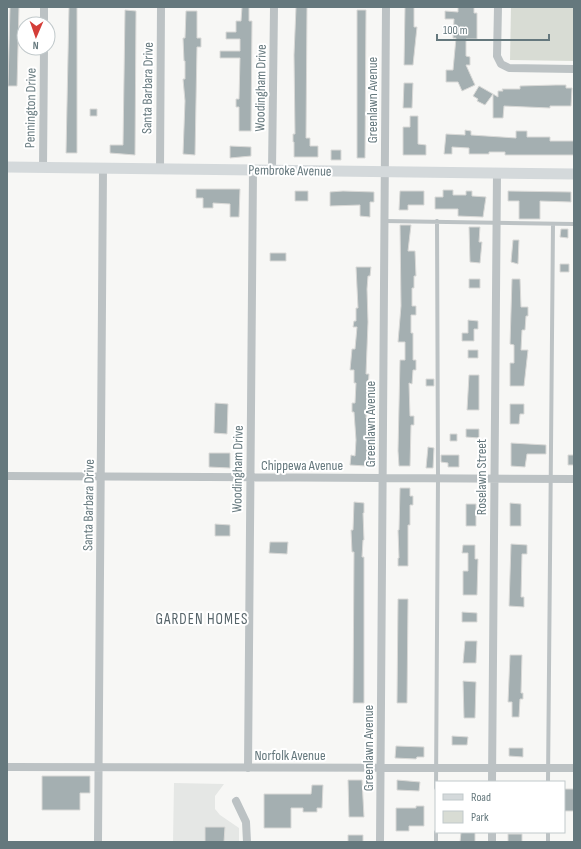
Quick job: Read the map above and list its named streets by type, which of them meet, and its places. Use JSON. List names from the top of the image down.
{
  "streets": {
    "street": [
      "Santa Barbara Drive",
      "Woodingham Drive",
      "Greenlawn Avenue",
      "Pennington Drive",
      "Pembroke Avenue",
      "Chippewa Avenue",
      "Roselawn Street",
      "Norfolk Avenue"
    ]
  },
  "crossings": [
    ["Santa Barbara Drive", "Pembroke Avenue"],
    ["Santa Barbara Drive", "Chippewa Avenue"],
    ["Santa Barbara Drive", "Norfolk Avenue"],
    ["Woodingham Drive", "Pembroke Avenue"],
    ["Woodingham Drive", "Chippewa Avenue"],
    ["Woodingham Drive", "Norfolk Avenue"],
    ["Greenlawn Avenue", "Pembroke Avenue"],
    ["Greenlawn Avenue", "Chippewa Avenue"],
    ["Greenlawn Avenue", "Norfolk Avenue"],
    ["Pennington Drive", "Pembroke Avenue"],
    ["Pembroke Avenue", "Roselawn Street"],
    ["Chippewa Avenue", "Roselawn Street"],
    ["Roselawn Street", "Norfolk Avenue"]
  ],
  "districts": ["GARDEN HOMES"],
  "legend": ["Road", "Park"],
  "scale_bar": "100 m",
  "north": "bottom"
}
